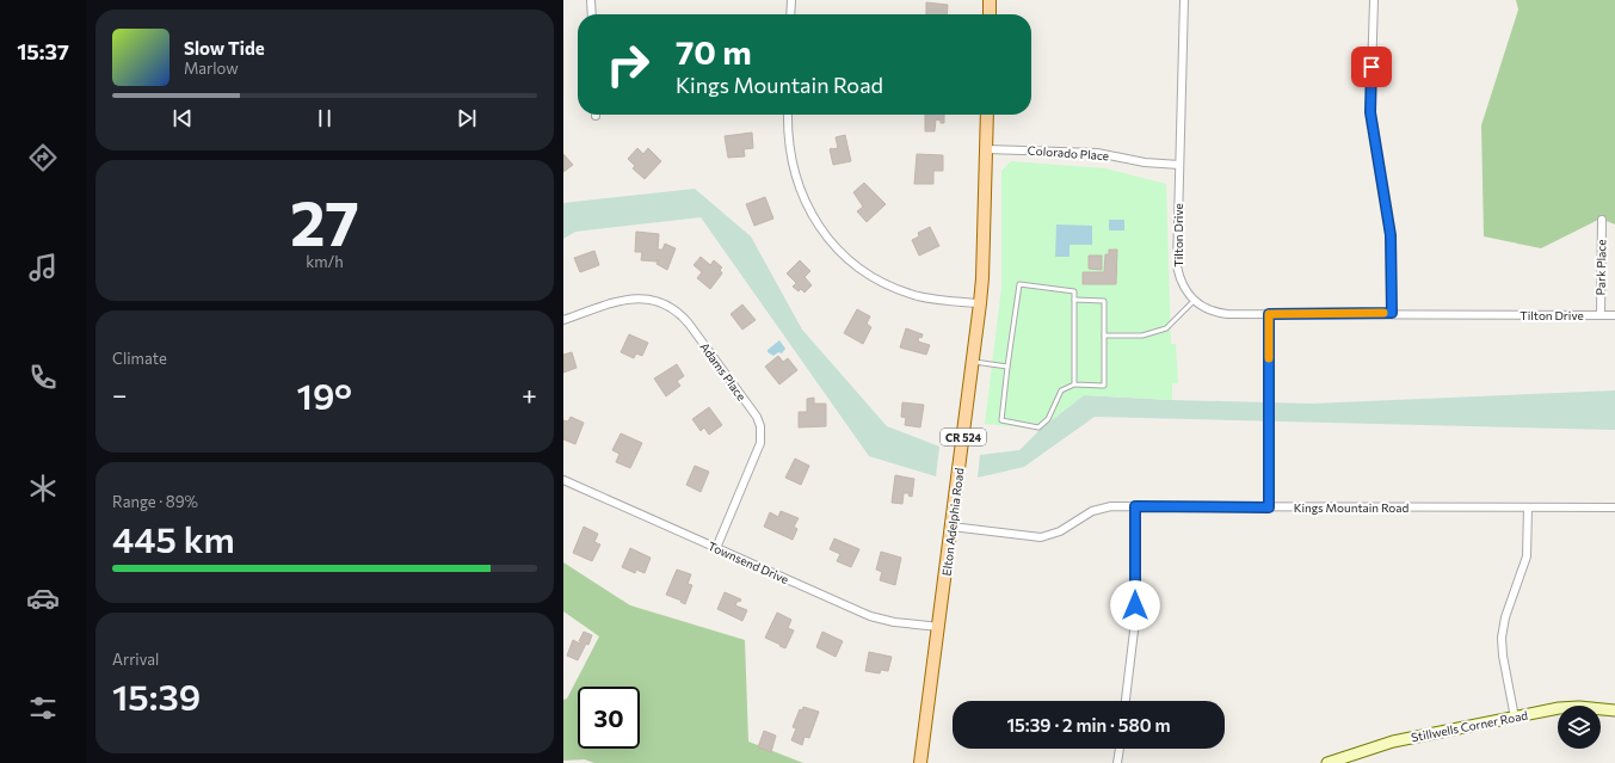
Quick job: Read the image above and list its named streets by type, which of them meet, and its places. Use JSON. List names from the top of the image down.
{
  "streets": {
    "main road": ["CR 524", "Elton Adelphia Road"],
    "street": [
      "Colorado Place",
      "Tilton Drive",
      "Park Place",
      "Adams Place",
      "Kings Mountain Road",
      "Townsend Drive",
      "Stillwells Corner Road"
    ]
  },
  "crossings": [
    ["Colorado Place", "Tilton Drive"],
    ["Colorado Place", "Elton Adelphia Road"],
    ["Tilton Drive", "Park Place"],
    ["Adams Place", "Townsend Drive"],
    ["Kings Mountain Road", "Elton Adelphia Road"],
    ["Elton Adelphia Road", "Townsend Drive"]
  ],
  "page": {
    "tabs": "15:37",
    "turn": ["70 m", "Kings Mountain Road"],
    "song": ["Slow Tide", "Marlow"],
    "tile": [
      ["27", "km/h"],
      "Climate",
      ["Range · 89%", "445 km"],
      ["Arrival", "15:39"]
    ],
    "heat": ["−", "19°", "+"],
    "limit": "30",
    "trip": "15:39 · 2 min · 580 m"
  }
}
